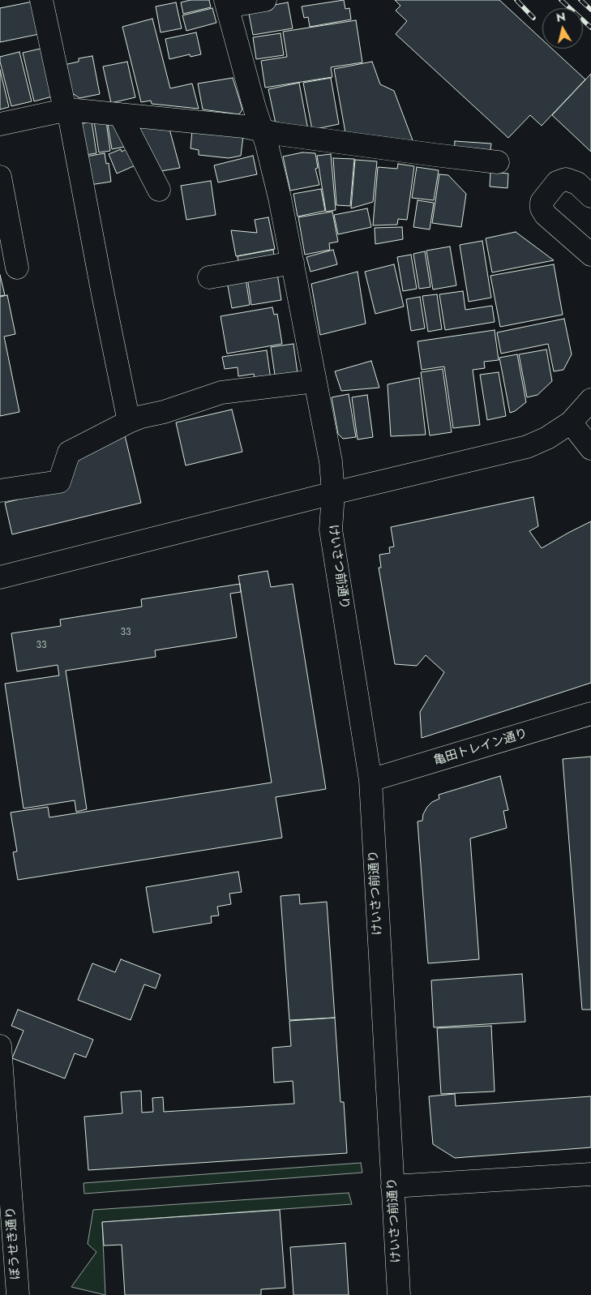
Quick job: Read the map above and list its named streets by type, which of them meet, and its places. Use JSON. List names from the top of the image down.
{
  "streets": {
    "street": ["けいさつ前通り", "亀田トレイン通り", "ぼうせき通り"]
  },
  "crossings": [
    ["けいさつ前通り", "亀田トレイン通り"]
  ],
  "house_numbers": ["33", "33"],
  "north": "top"
}
